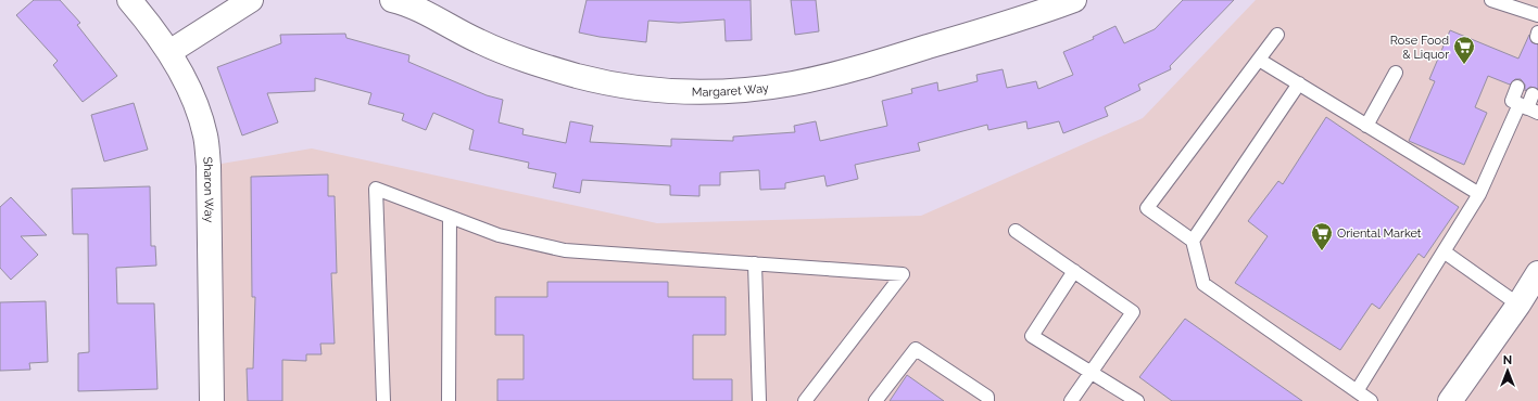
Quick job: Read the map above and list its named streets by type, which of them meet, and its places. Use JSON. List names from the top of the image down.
{
  "streets": {
    "street": ["Margaret Way", "Sharon Way"]
  },
  "places": {
    "supermarket": ["Rose Food & Liquor", "Oriental Market"]
  },
  "north": "top"
}
